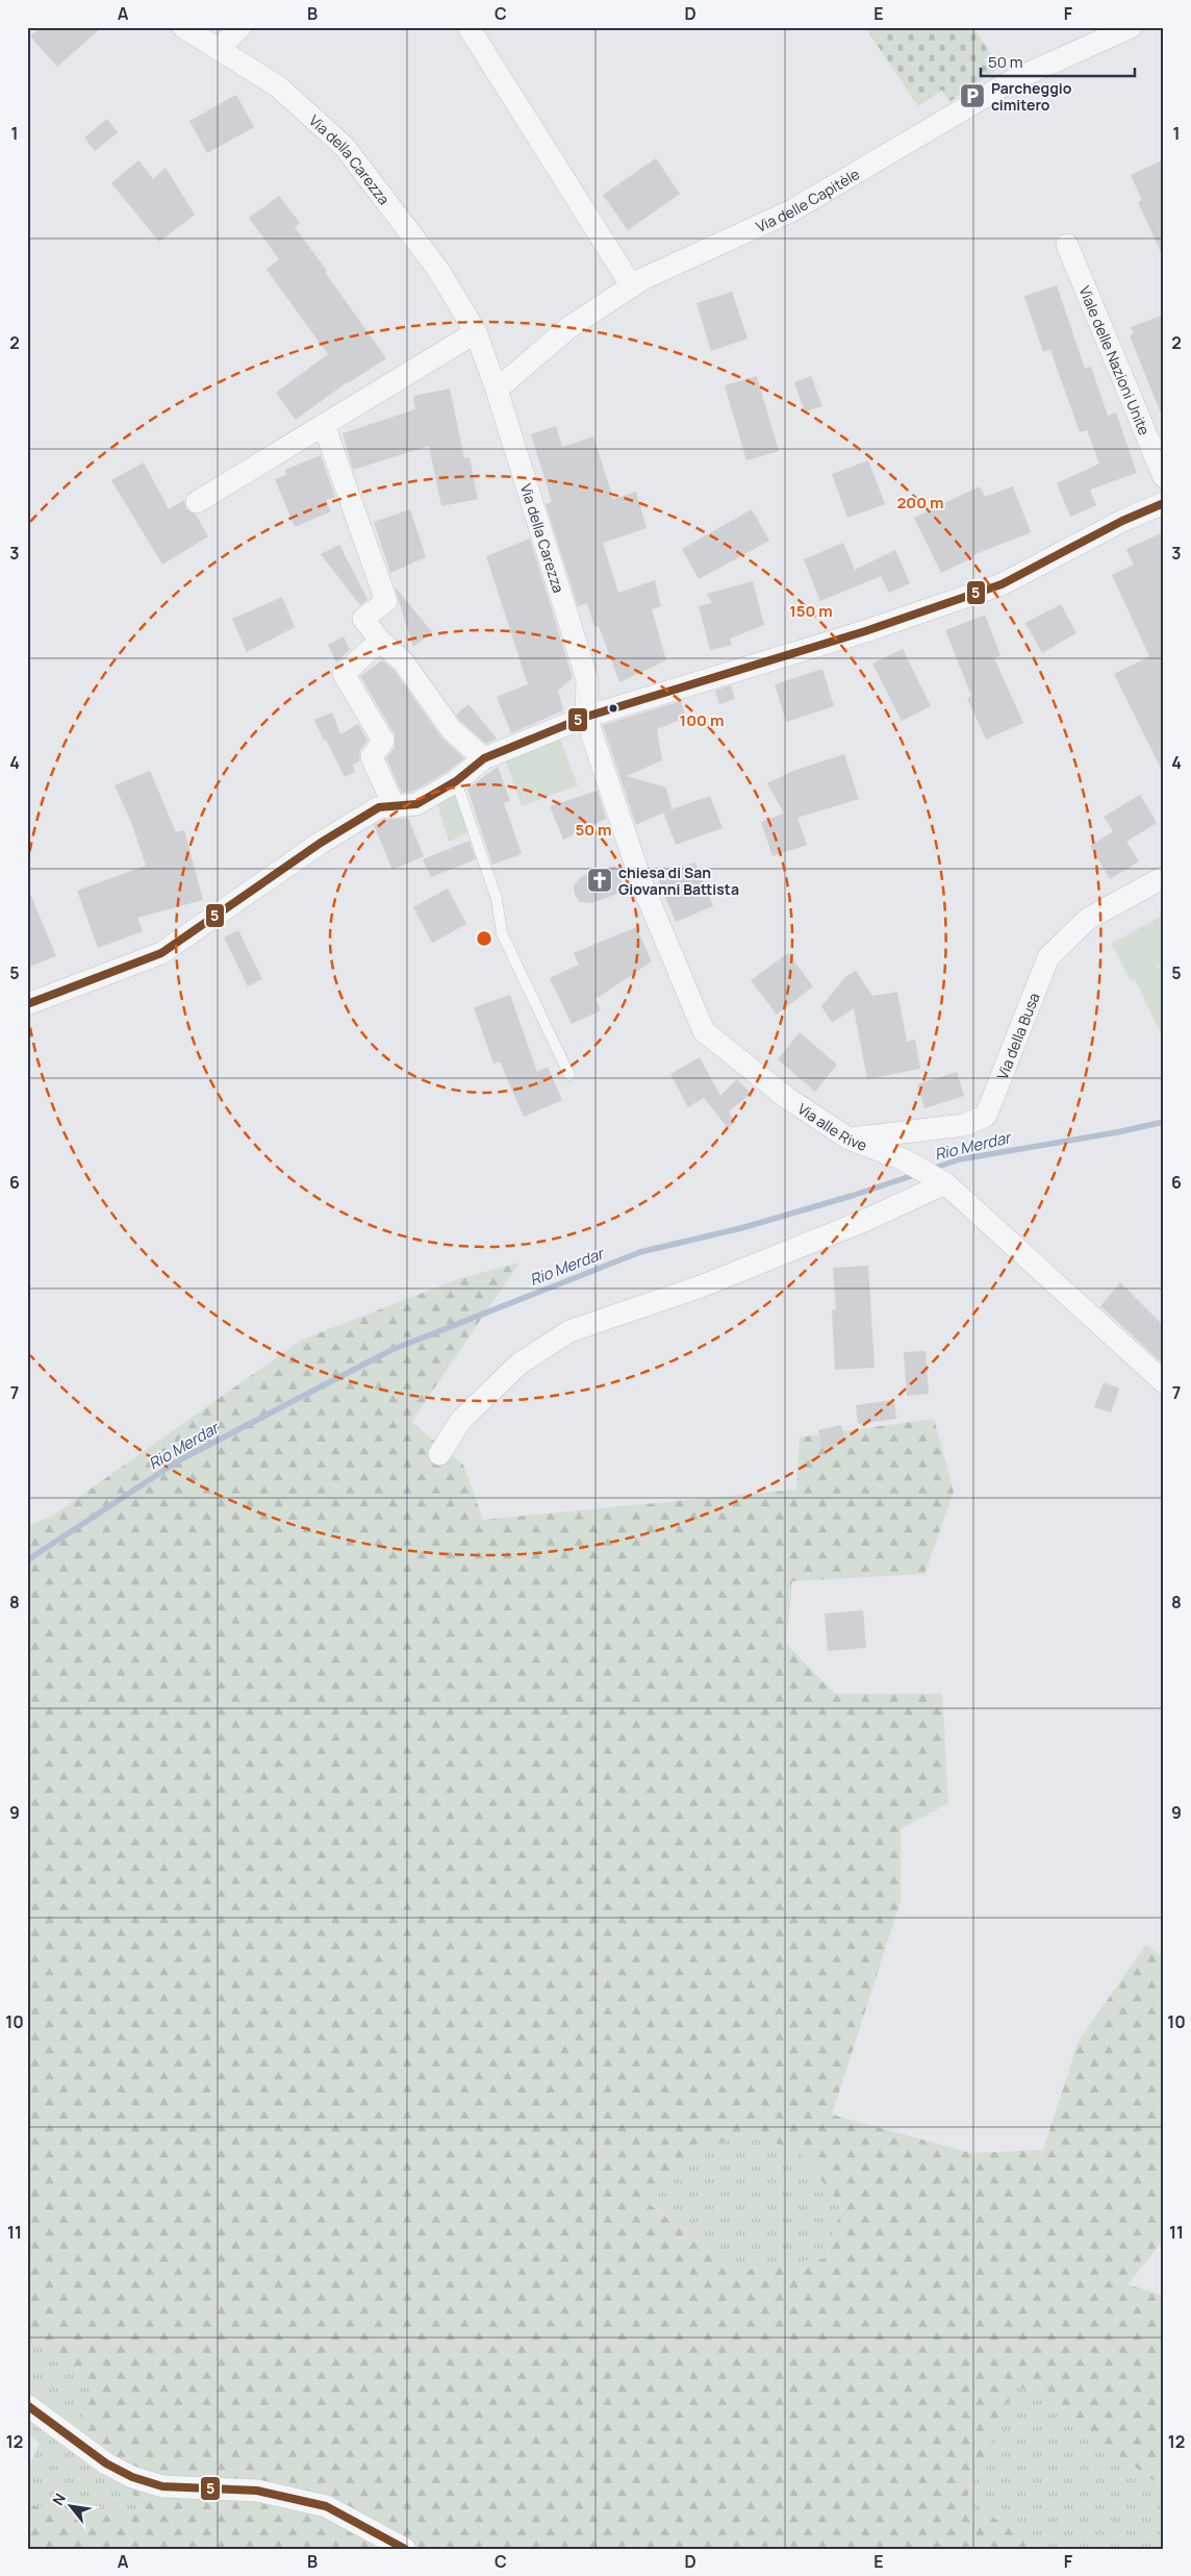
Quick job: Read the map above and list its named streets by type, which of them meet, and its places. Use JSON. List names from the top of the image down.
{
  "streets": {
    "street": [
      "Via della Carezza",
      "Via delle Capitèle",
      "Viale delle Nazioni Unite",
      "Via della Busa",
      "Via alle Rive"
    ]
  },
  "crossings": [
    ["Via della Carezza", "Via delle Capitèle"],
    ["Via della Carezza", "Via alle Rive"],
    ["Via della Busa", "Via alle Rive"]
  ],
  "water": ["Rio Merdar"],
  "places": {
    "parking": ["Parcheggio cimitero"],
    "church": ["chiesa di San Giovanni Battista"]
  },
  "lines": ["transit line 5"],
  "scale_bar": "50 m",
  "north": "top left",
  "grid": {
    "columns": [
      "A",
      "B",
      "C",
      "D",
      "E",
      "F"
    ],
    "rows": [
      "1",
      "2",
      "3",
      "4",
      "5",
      "6",
      "7",
      "8",
      "9",
      "10",
      "11",
      "12"
    ]
  },
  "rings": [
    "200 m",
    "150 m",
    "100 m",
    "50 m"
  ]
}
